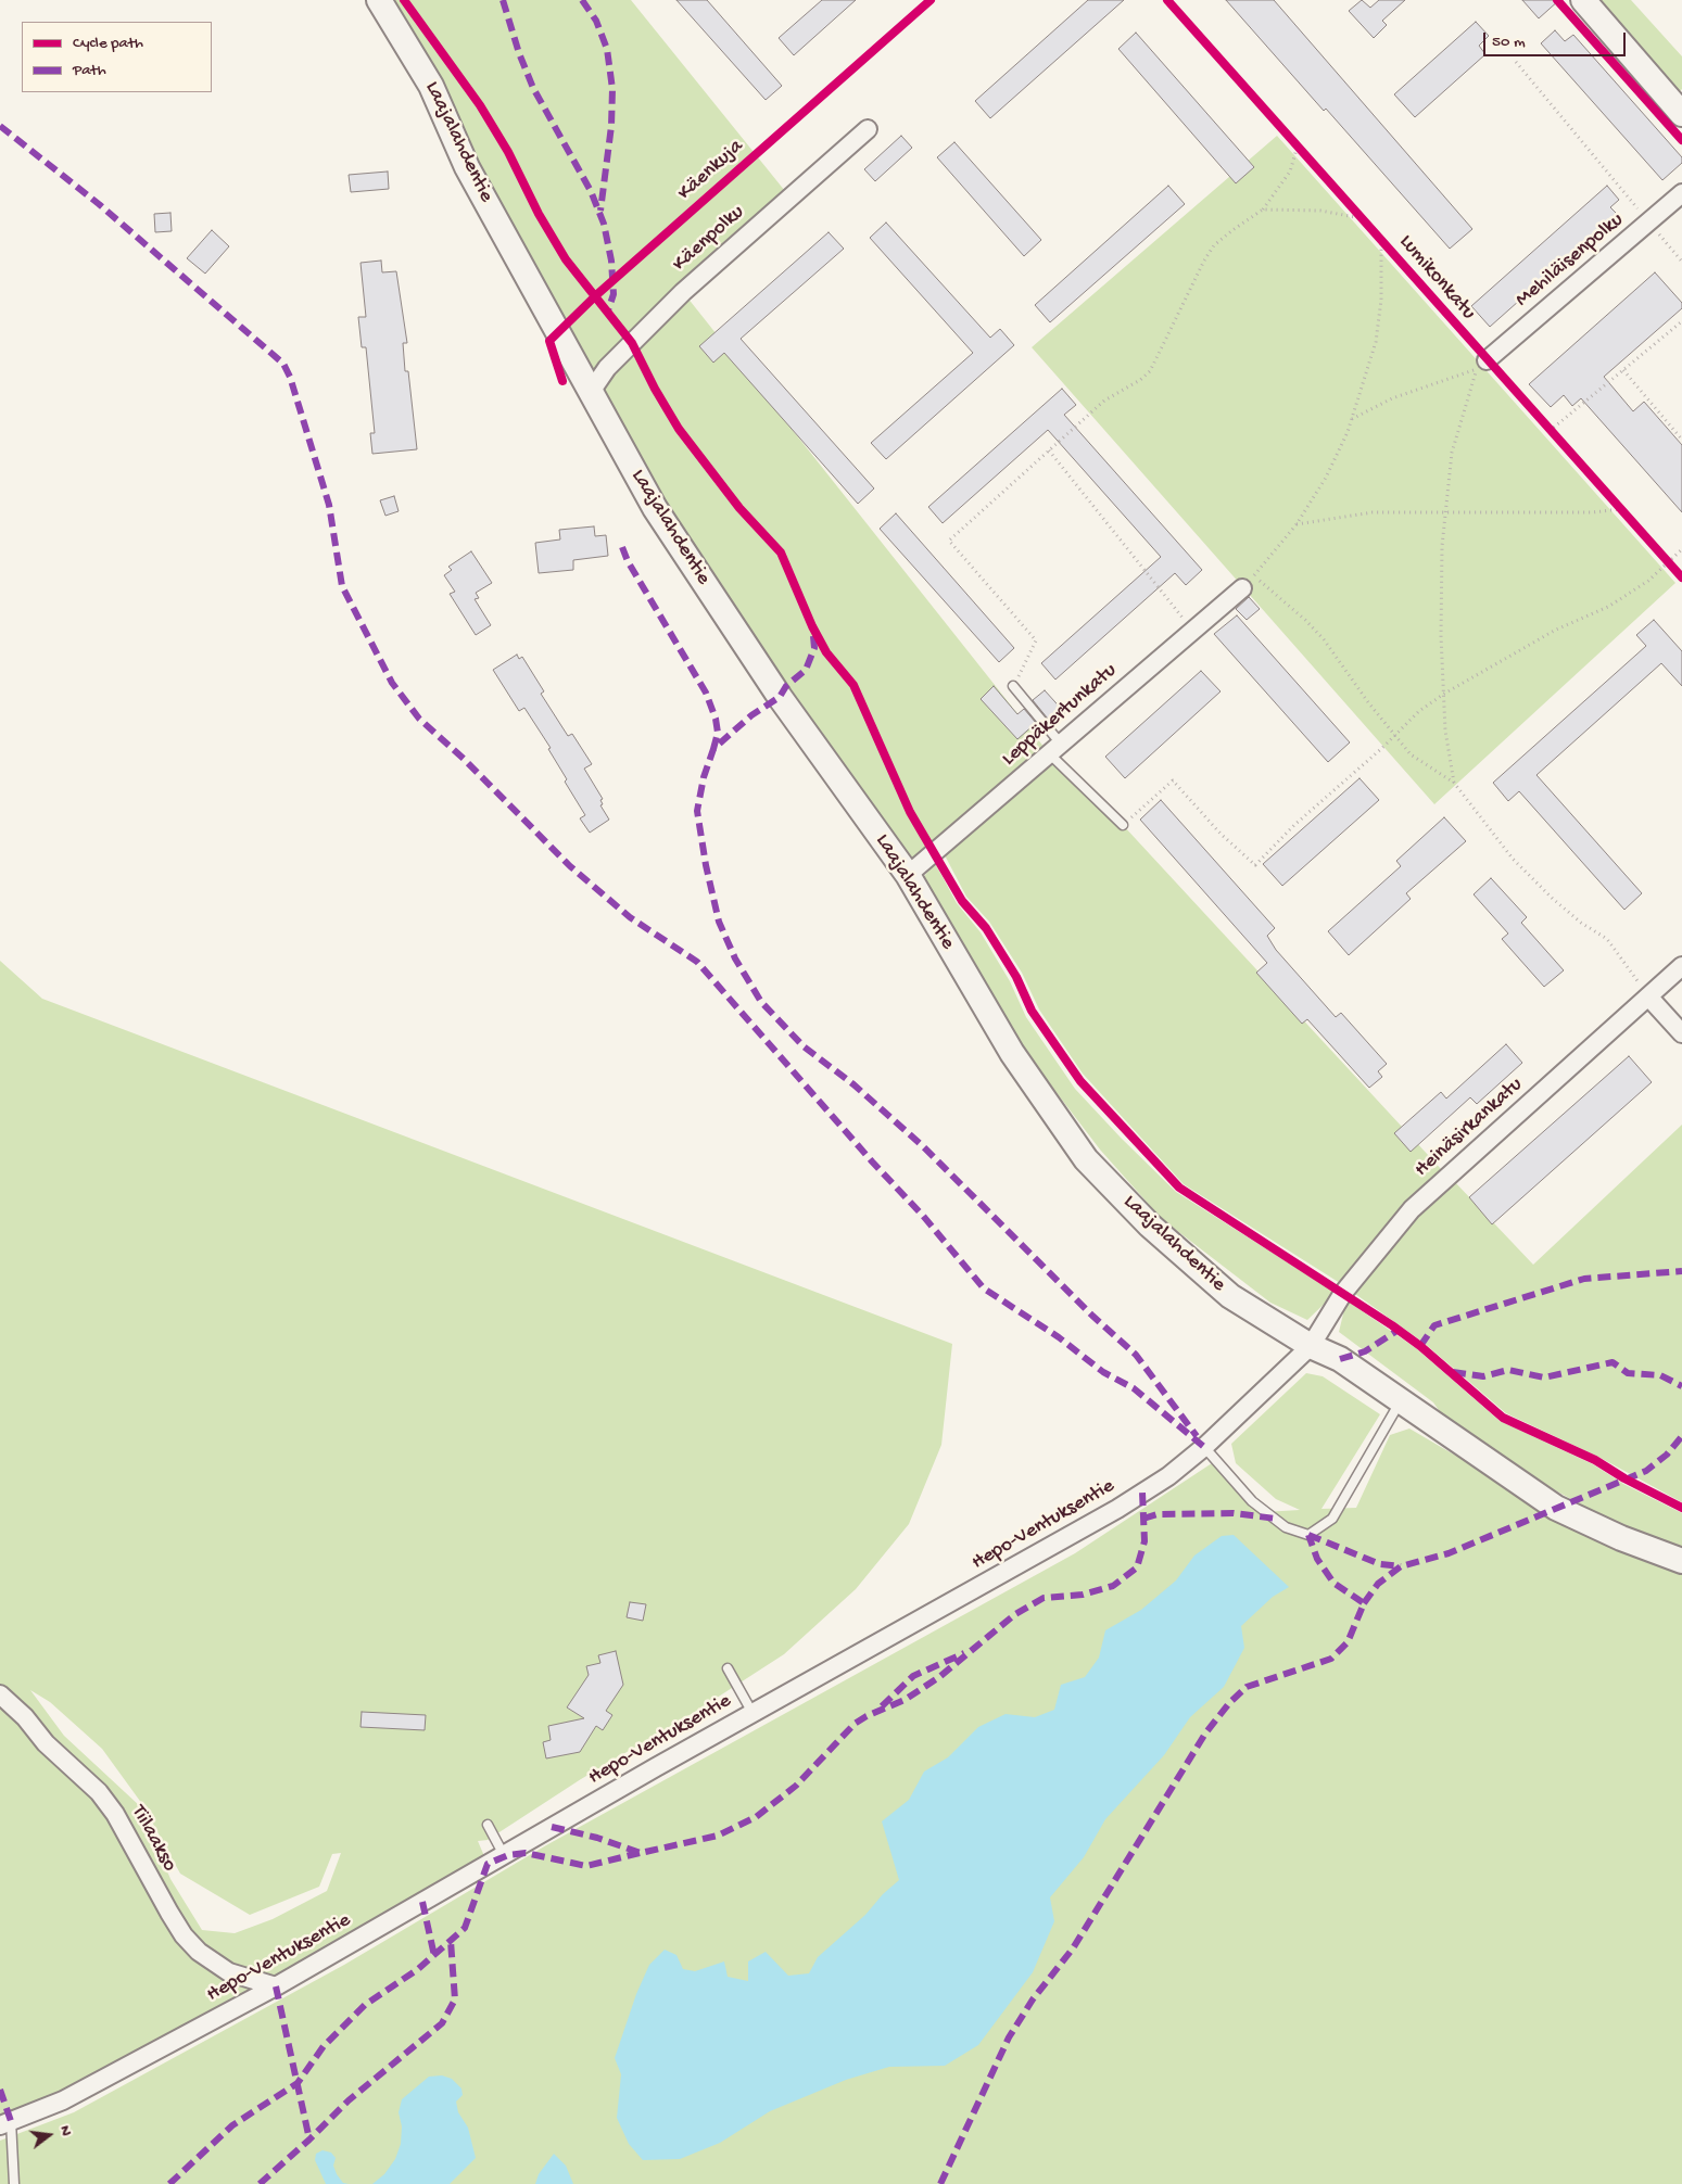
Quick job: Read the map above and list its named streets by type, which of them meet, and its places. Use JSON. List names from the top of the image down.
{
  "streets": {
    "street": [
      "Laajalahdentie",
      "Käenpolku",
      "Mehiläisenpolku",
      "Leppäkertunkatu",
      "Heinäsirkankatu",
      "Hepo-Ventuksentie",
      "Tiilaakso"
    ],
    "cycle path": ["Käenkuja", "Lumikonkatu"]
  },
  "crossings": [
    ["Laajalahdentie", "Käenpolku"],
    ["Laajalahdentie", "Leppäkertunkatu"],
    ["Laajalahdentie", "Heinäsirkankatu"],
    ["Laajalahdentie", "Hepo-Ventuksentie"],
    ["Heinäsirkankatu", "Hepo-Ventuksentie"],
    ["Hepo-Ventuksentie", "Tiilaakso"]
  ],
  "legend": ["Cycle path", "Path"],
  "scale_bar": "50 m",
  "north": "right"
}
